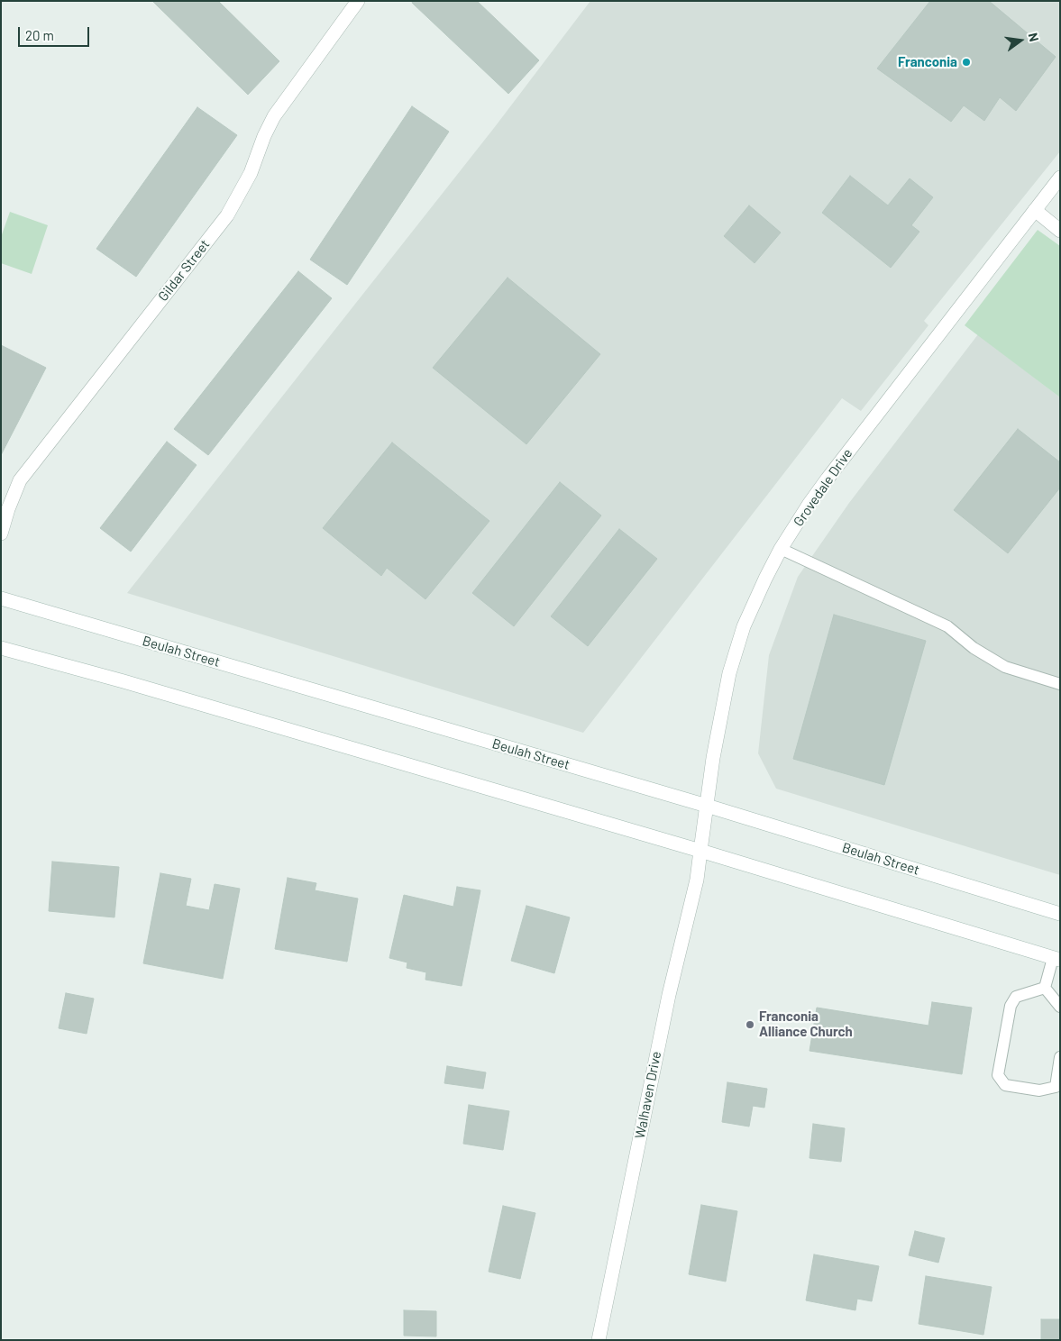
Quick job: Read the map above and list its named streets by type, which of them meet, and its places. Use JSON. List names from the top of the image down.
{
  "streets": {
    "main road": [
      "Gildar Street",
      "Grovedale Drive",
      "Beulah Street",
      "Walhaven Drive"
    ]
  },
  "crossings": [
    ["Grovedale Drive", "Beulah Street"],
    ["Grovedale Drive", "Walhaven Drive"]
  ],
  "places": ["Franconia", "Franconia Alliance Church"],
  "scale_bar": "20 m",
  "north": "right"
}
